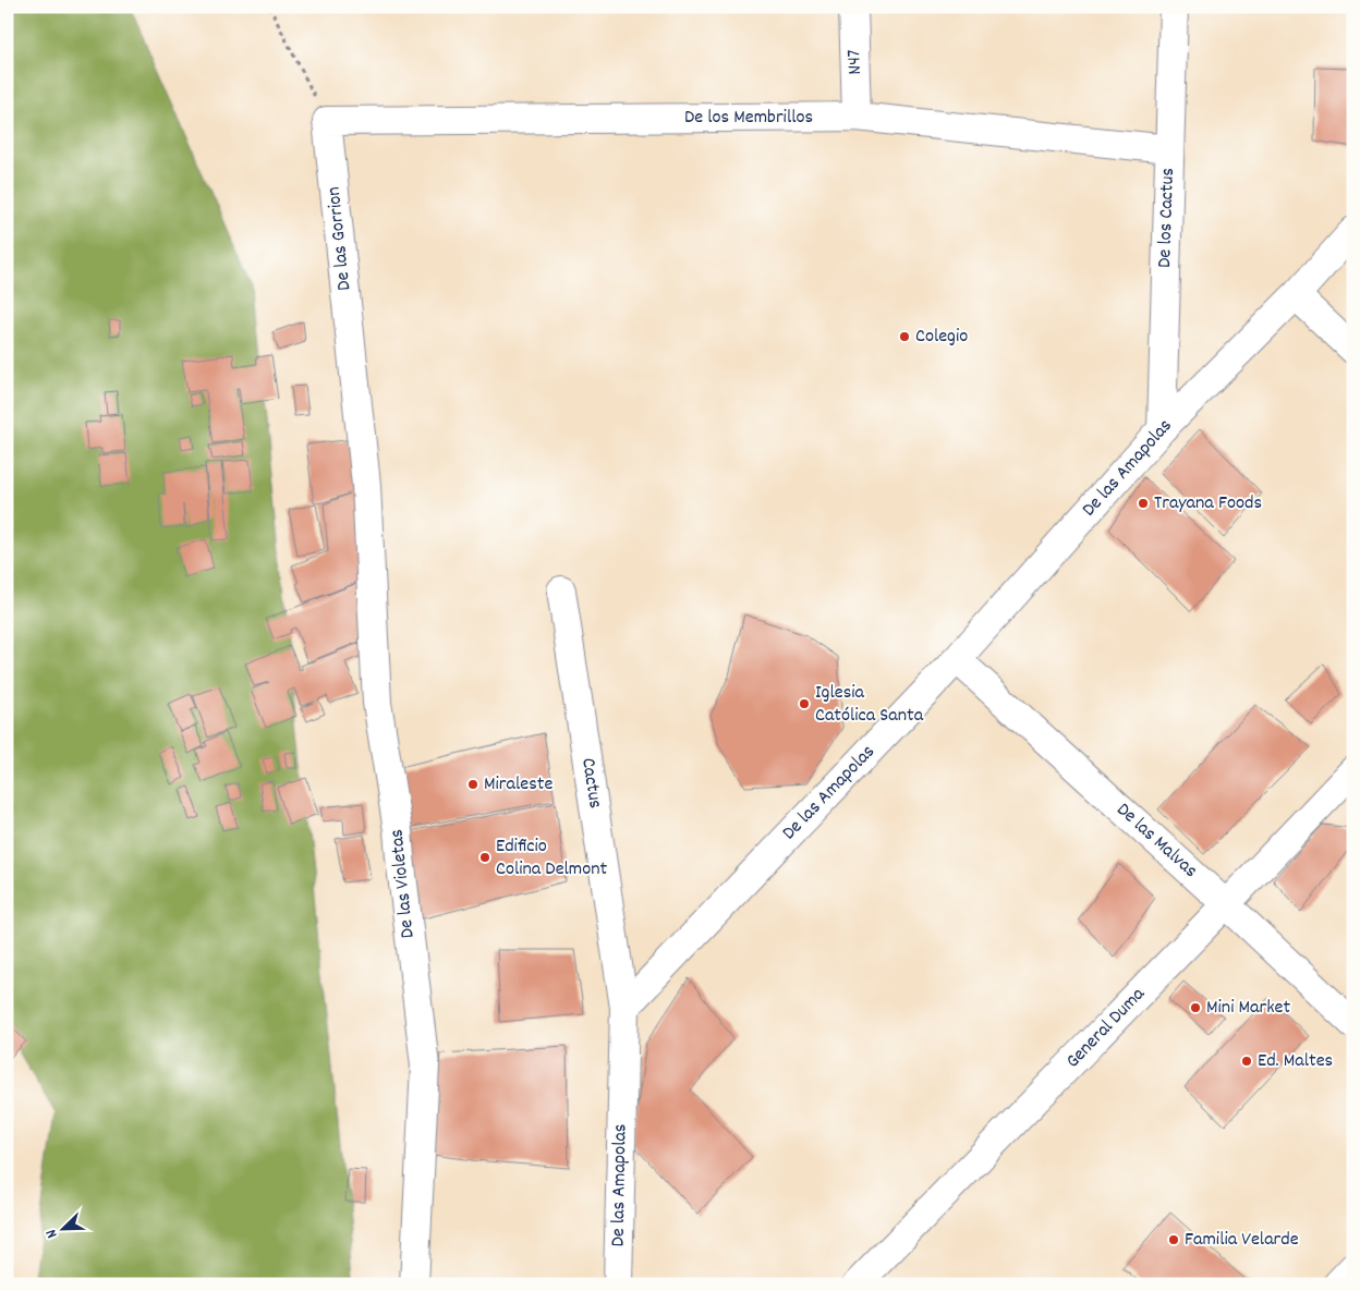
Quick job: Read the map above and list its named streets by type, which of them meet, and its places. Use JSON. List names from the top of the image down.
{
  "streets": {
    "street": [
      "N47",
      "De los Membrillos",
      "De los Cactus",
      "De las Gorrion",
      "De las Amapolas",
      "Cactus",
      "De las Malvas",
      "De las Violetas",
      "General Duma"
    ]
  },
  "crossings": [
    ["N47", "De los Membrillos"],
    ["De los Membrillos", "De los Cactus"],
    ["De los Membrillos", "De las Gorrion"],
    ["De los Cactus", "De las Amapolas"],
    ["De las Gorrion", "De las Violetas"],
    ["De las Amapolas", "Cactus"],
    ["De las Amapolas", "De las Malvas"],
    ["De las Malvas", "General Duma"]
  ],
  "places": [
    "Colegio",
    "Trayana Foods",
    "Iglesia Católica Santa",
    "Miraleste",
    "Edificio Colina Delmont",
    "Mini Market",
    "Ed. Maltes",
    "Familia Velarde"
  ],
  "north": "bottom left"
}
